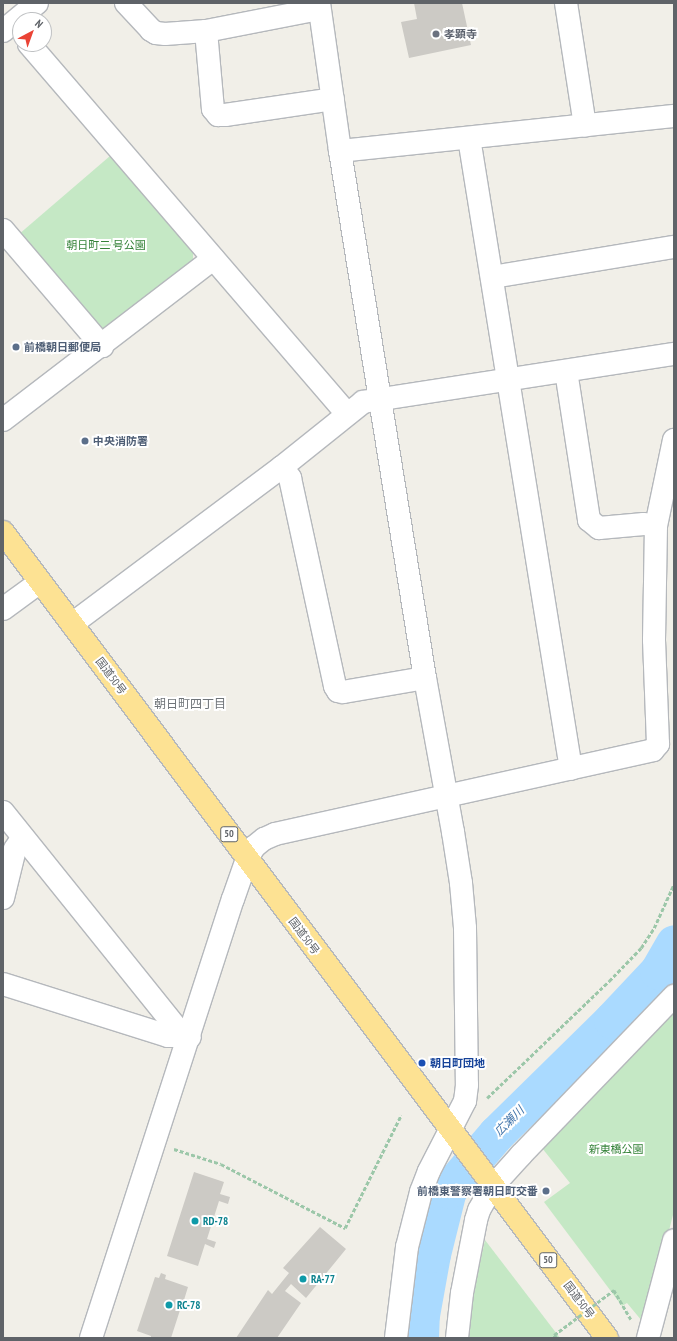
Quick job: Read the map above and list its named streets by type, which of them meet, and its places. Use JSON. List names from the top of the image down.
{
  "streets": {
    "highway": ["国道50号", "50"]
  },
  "districts": ["朝日町四丁目"],
  "water": ["広瀬川"],
  "parks": ["朝日町二 号公園", "新東橋公園"],
  "places": [
    "孝顕寺",
    "前橋朝日郵便局",
    "中央消防署",
    "朝日町団地",
    "前橋東警察署朝日町交番",
    "RD-78",
    "RA-77",
    "RC-78"
  ],
  "north": "top right"
}
